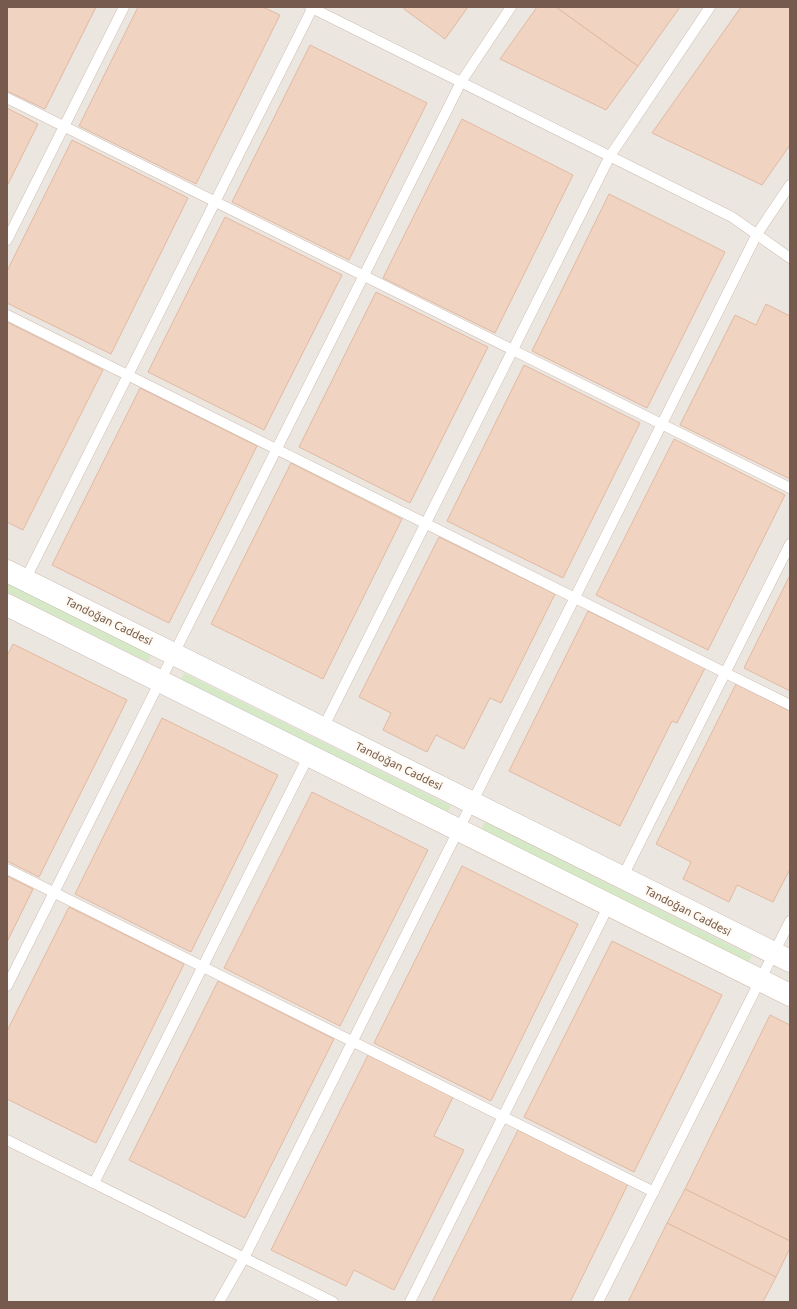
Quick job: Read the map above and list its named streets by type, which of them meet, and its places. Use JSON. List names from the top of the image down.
{
  "streets": {
    "street": ["Tandoğan Caddesi"]
  }
}
